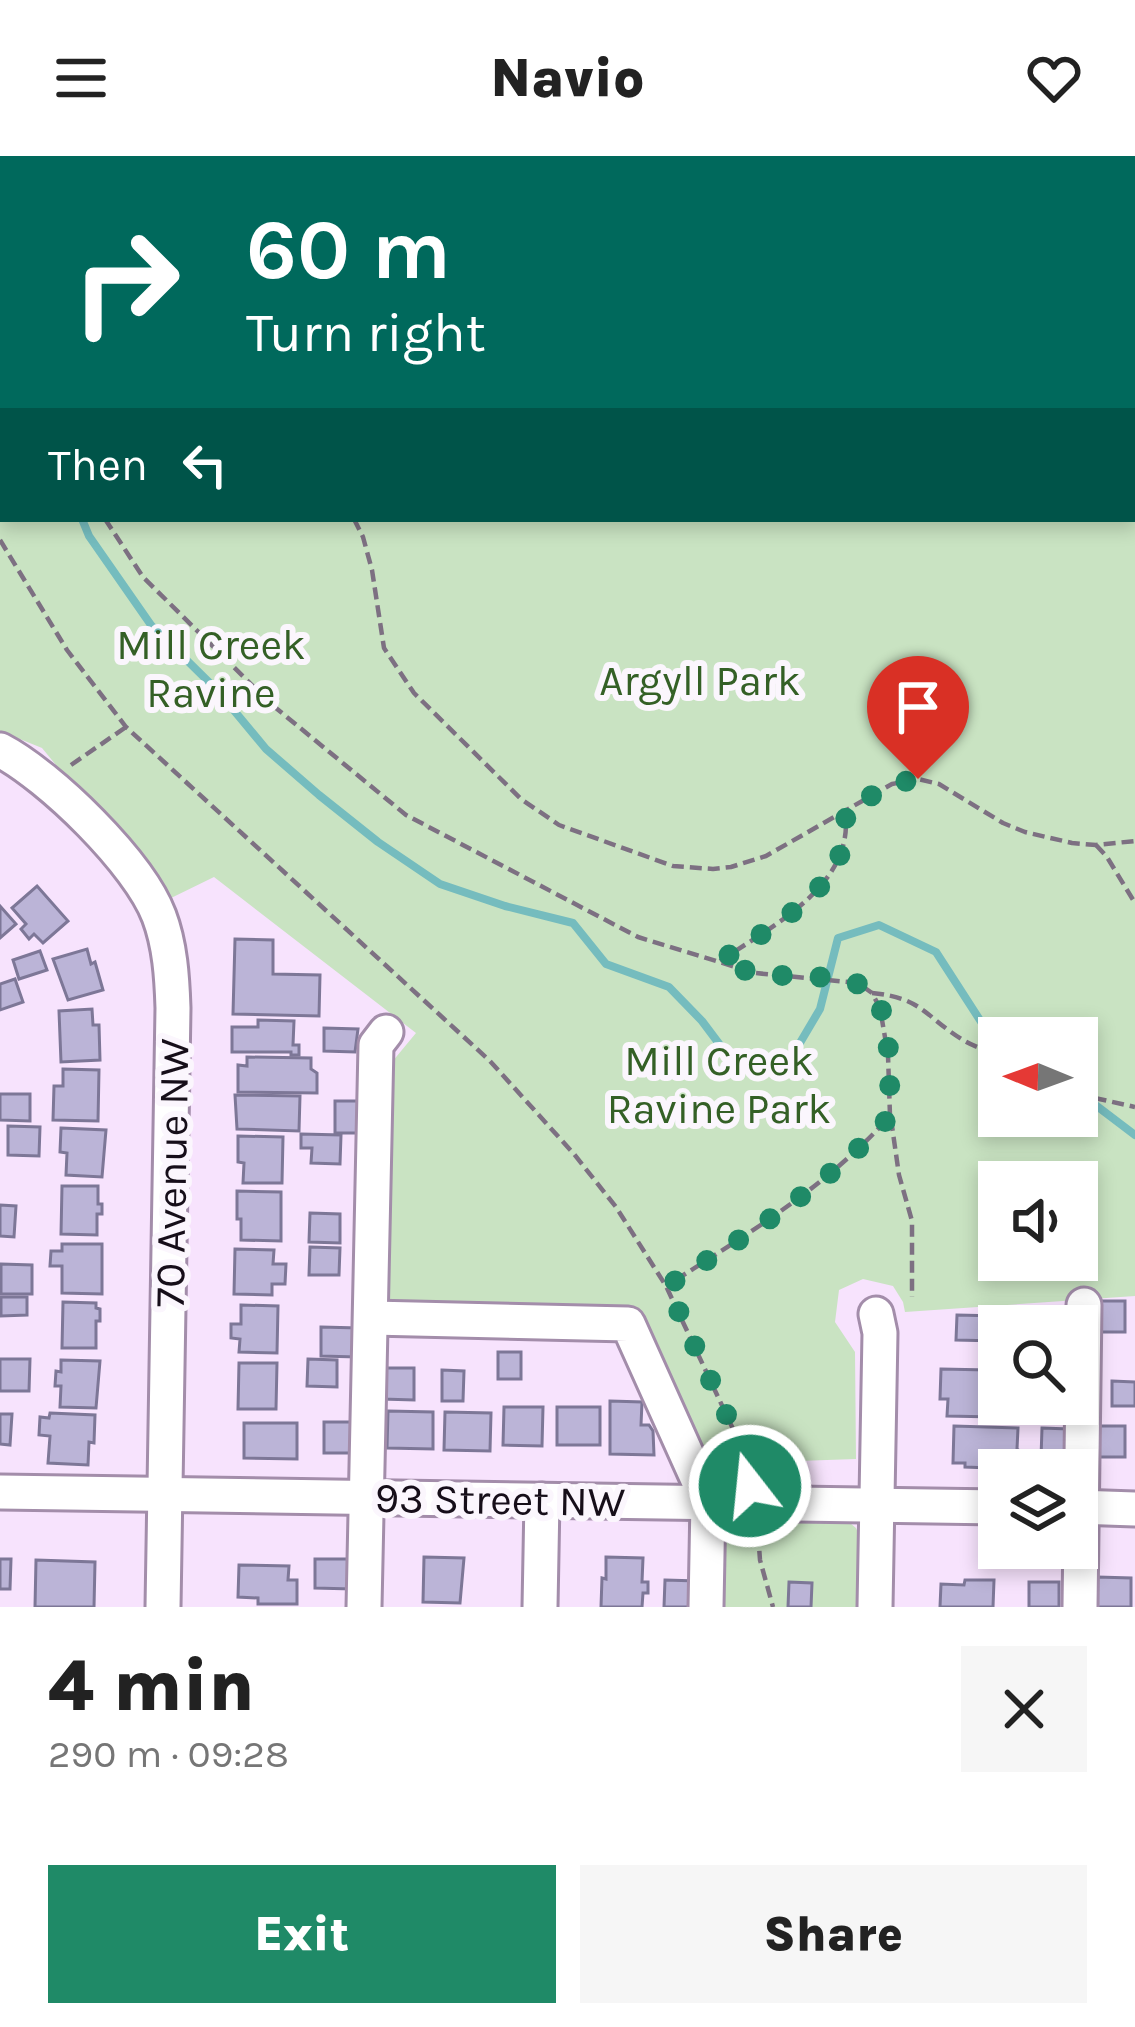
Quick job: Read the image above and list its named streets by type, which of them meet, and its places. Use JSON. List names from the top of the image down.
{
  "streets": {
    "street": ["70 Avenue NW", "93 Street NW"]
  },
  "crossings": [
    ["70 Avenue NW", "93 Street NW"]
  ],
  "parks": ["Mill Creek Ravine", "Argyll Park", "Mill Creek Ravine Park"],
  "north": "left",
  "page": {
    "header": "Navio",
    "turn": ["60 m", "Turn right"],
    "then": "Then",
    "heading": ["4 min", "290 m · 09:28"],
    "buttons": ["Exit", "Share"]
  }
}
